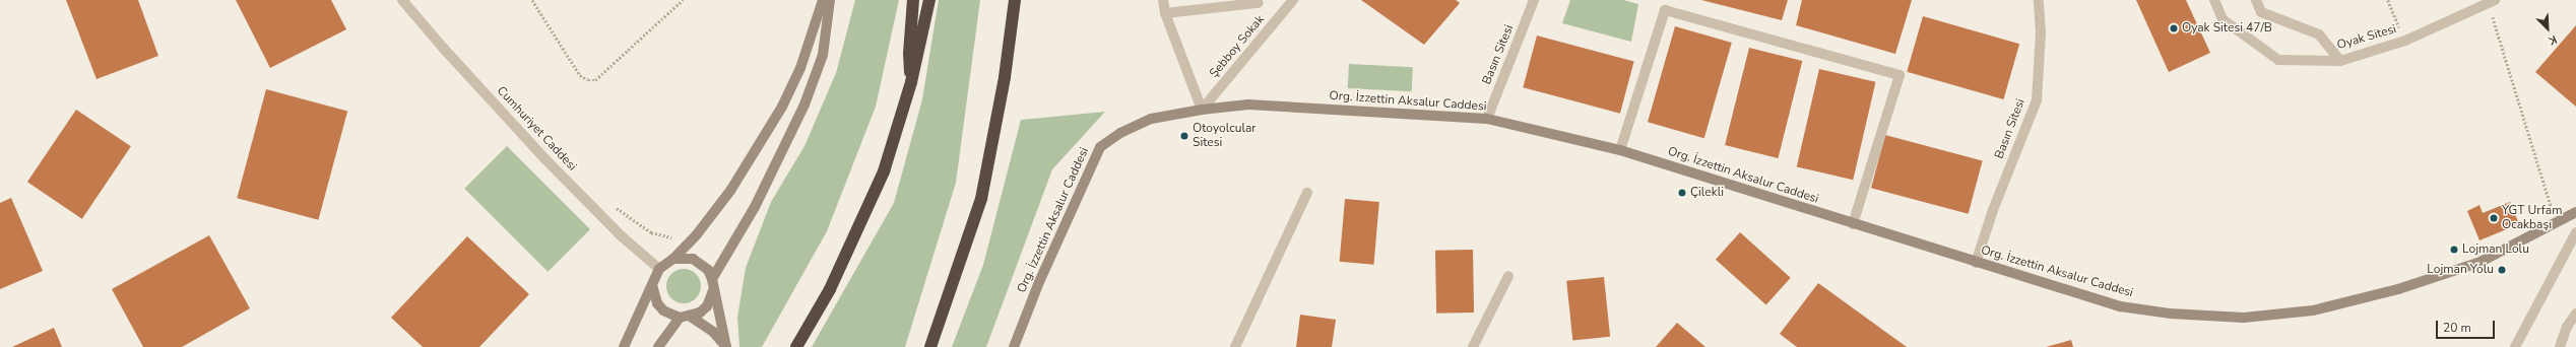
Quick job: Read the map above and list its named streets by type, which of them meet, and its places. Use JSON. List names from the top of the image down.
{
  "streets": {
    "main road": ["Org. İzzettin Aksalur Caddesi"],
    "street": [
      "Oyak Sitesi",
      "Şebboy Sokak",
      "Basın Sitesi",
      "Cumhuriyet Caddesi"
    ]
  },
  "crossings": [
    ["Şebboy Sokak", "Org. İzzettin Aksalur Caddesi"],
    ["Basın Sitesi", "Org. İzzettin Aksalur Caddesi"]
  ],
  "places": [
    "Oyak Sitesi 47/B",
    "Otoyolcular Sitesi",
    "Çilekli",
    "YGT Urfam Ocakbaşı",
    "Lojman Lolu",
    "Lojman Yolu"
  ],
  "scale_bar": "20 m",
  "north": "bottom right"
}
